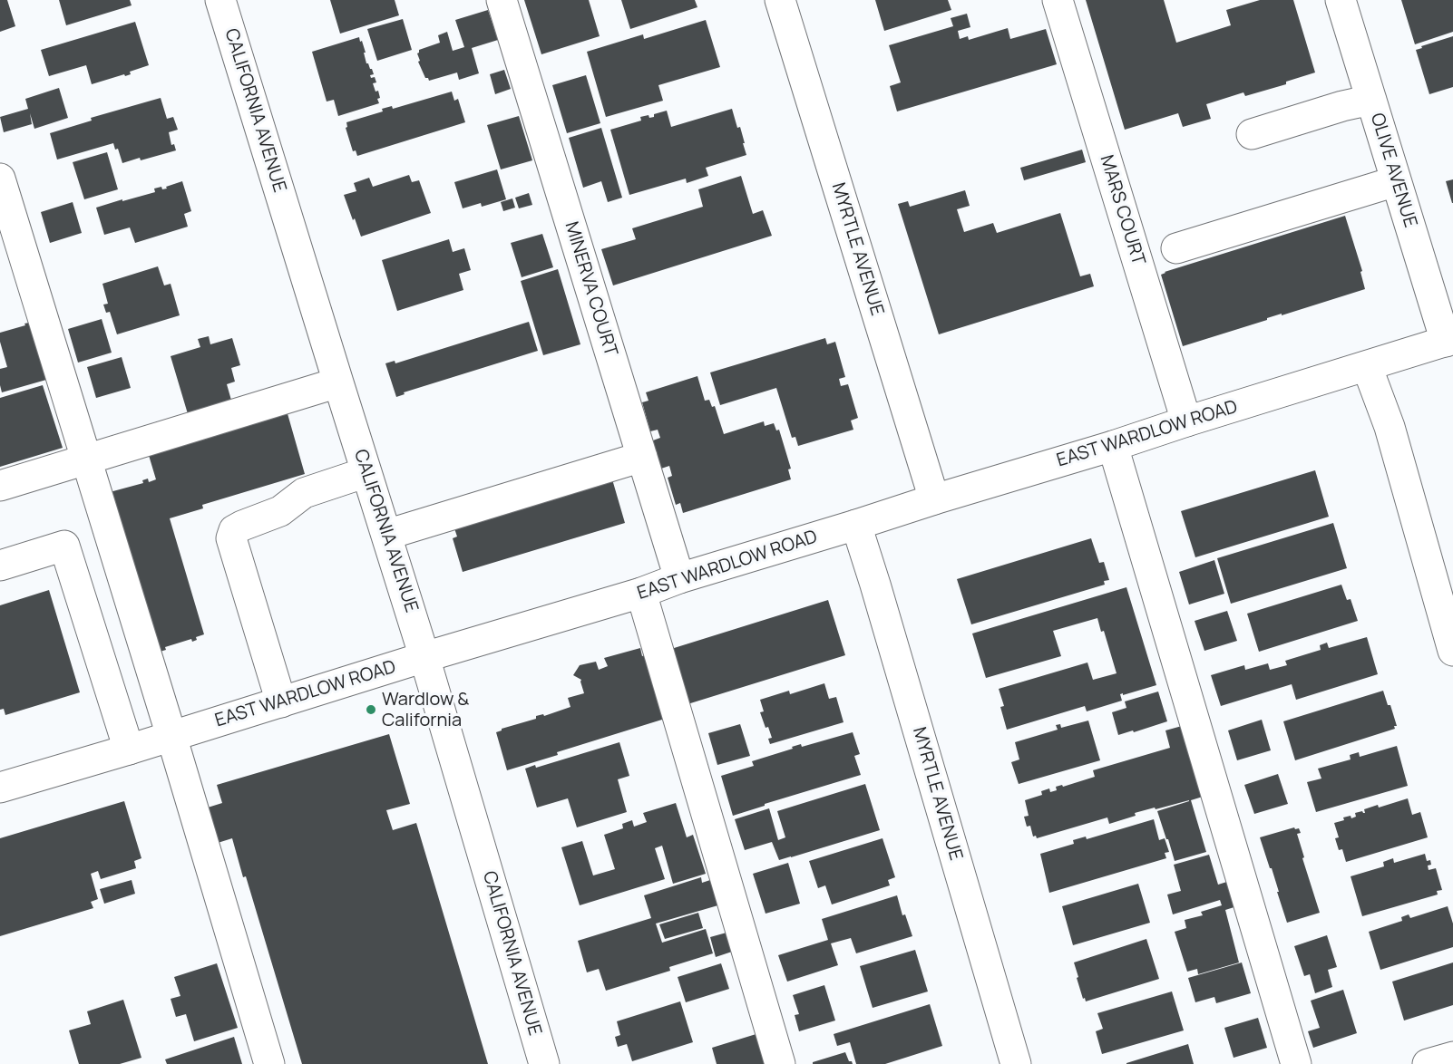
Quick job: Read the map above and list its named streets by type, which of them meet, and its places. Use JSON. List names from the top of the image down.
{
  "streets": {
    "street": [
      "CALIFORNIA AVENUE",
      "OLIVE AVENUE",
      "MARS COURT",
      "MYRTLE AVENUE",
      "MINERVA COURT",
      "EAST WARDLOW ROAD"
    ]
  },
  "crossings": [
    ["CALIFORNIA AVENUE", "EAST WARDLOW ROAD"],
    ["OLIVE AVENUE", "EAST WARDLOW ROAD"],
    ["MARS COURT", "EAST WARDLOW ROAD"],
    ["MYRTLE AVENUE", "EAST WARDLOW ROAD"],
    ["MINERVA COURT", "EAST WARDLOW ROAD"]
  ],
  "places": ["Wardlow & California"]
}
